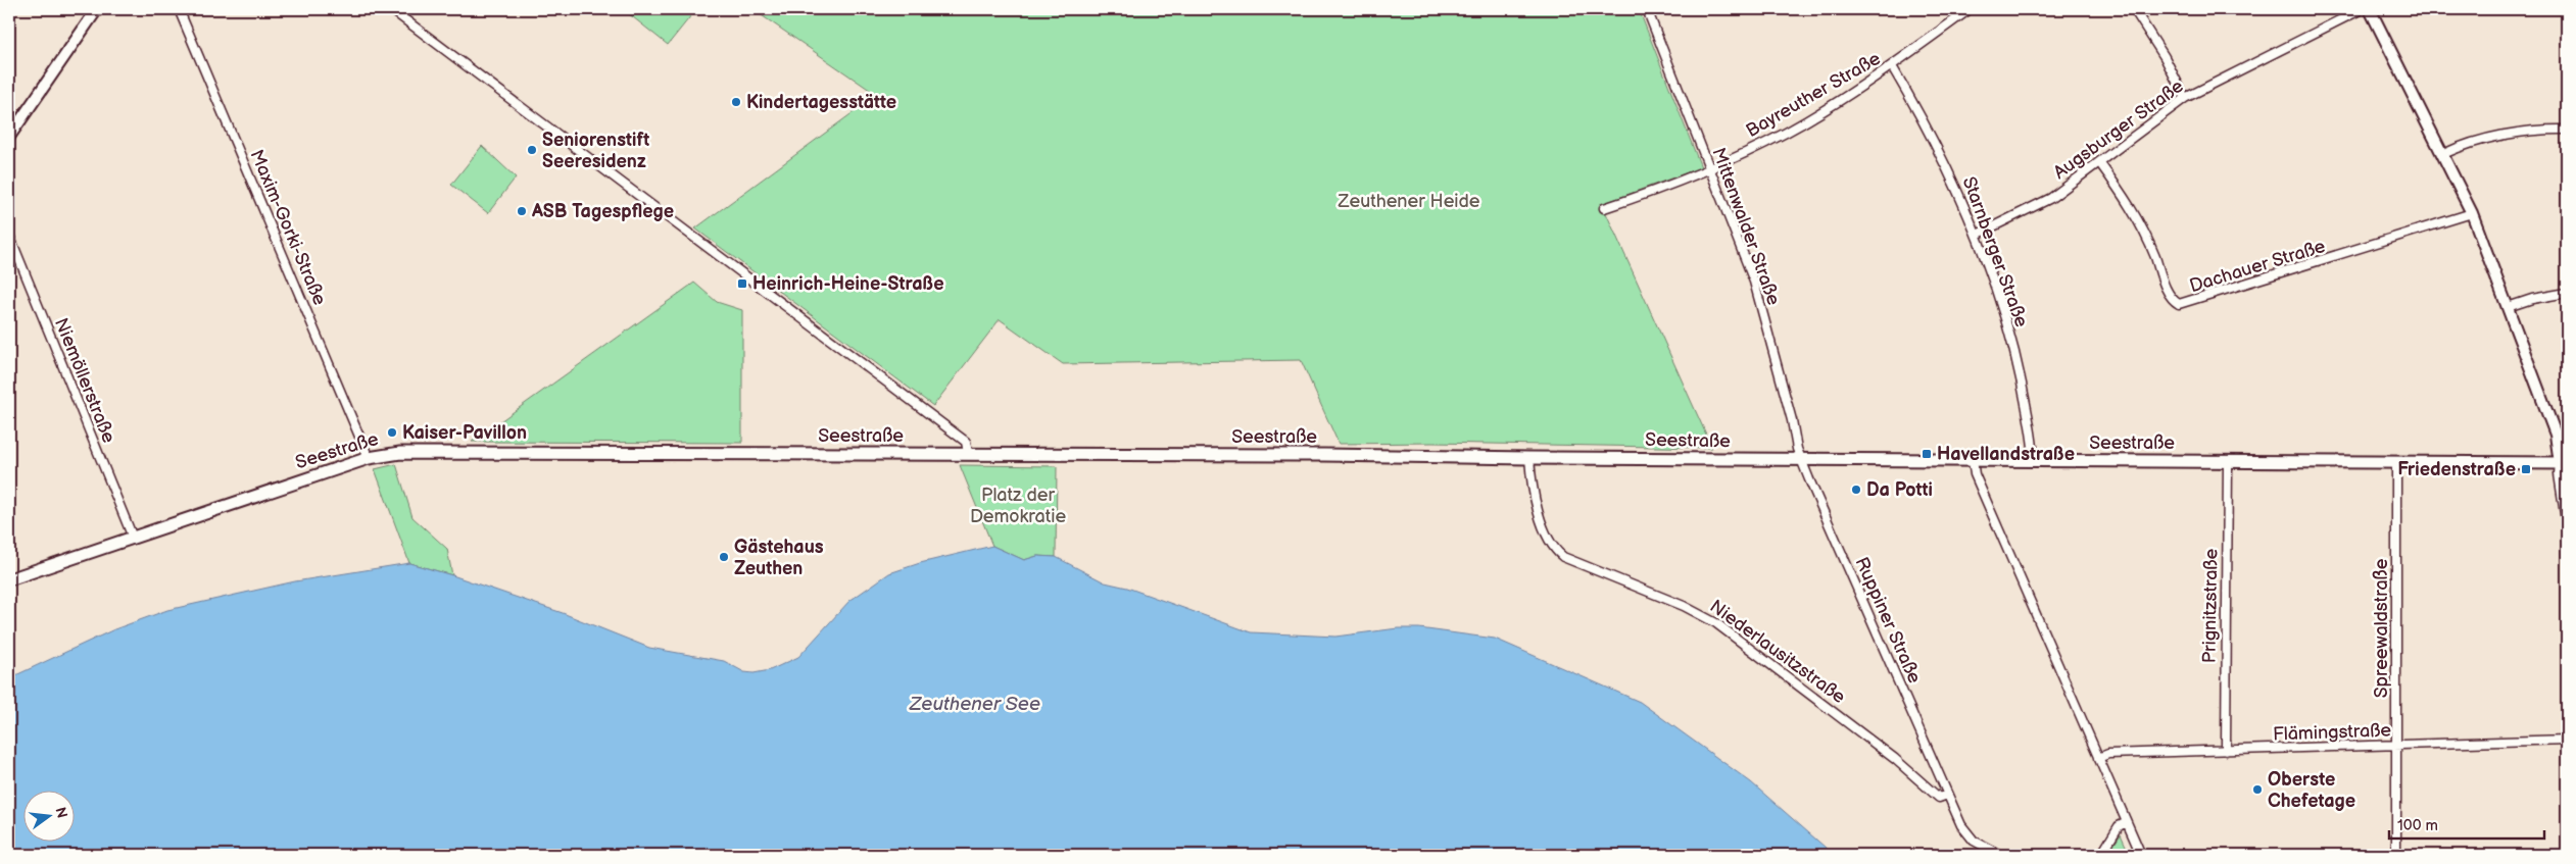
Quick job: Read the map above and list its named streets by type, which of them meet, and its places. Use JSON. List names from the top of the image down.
{
  "streets": {
    "main road": ["Seestraße"],
    "street": [
      "Bayreuther Straße",
      "Augsburger Straße",
      "Mittenwalder Straße",
      "Maxim-Gorki-Straße",
      "Starnberger Straße",
      "Dachauer Straße",
      "Niemöllerstraße",
      "Prignitzstraße",
      "Ruppiner Straße",
      "Spreewaldstraße",
      "Niederlausitzstraße",
      "Flämingstraße"
    ]
  },
  "crossings": [
    ["Bayreuther Straße", "Mittenwalder Straße"],
    ["Bayreuther Straße", "Starnberger Straße"],
    ["Augsburger Straße", "Starnberger Straße"],
    ["Augsburger Straße", "Dachauer Straße"],
    ["Mittenwalder Straße", "Seestraße"],
    ["Mittenwalder Straße", "Ruppiner Straße"],
    ["Maxim-Gorki-Straße", "Seestraße"],
    ["Starnberger Straße", "Seestraße"],
    ["Niemöllerstraße", "Seestraße"],
    ["Seestraße", "Prignitzstraße"],
    ["Seestraße", "Ruppiner Straße"],
    ["Seestraße", "Spreewaldstraße"],
    ["Seestraße", "Niederlausitzstraße"],
    ["Prignitzstraße", "Flämingstraße"],
    ["Ruppiner Straße", "Niederlausitzstraße"],
    ["Spreewaldstraße", "Flämingstraße"]
  ],
  "water": ["Zeuthener See"],
  "parks": ["Zeuthener Heide", "Platz der Demokratie"],
  "places": {
    "other": [
      "Kindertagesstätte",
      "Seniorenstift Seeresidenz",
      "ASB Tagespflege",
      "Kaiser-Pavillon",
      "Da Potti",
      "Gästehaus Zeuthen",
      "Oberste Chefetage"
    ],
    "transit": ["Heinrich-Heine-Straße", "Havellandstraße", "Friedenstraße"]
  },
  "scale_bar": "100 m",
  "north": "right"
}
